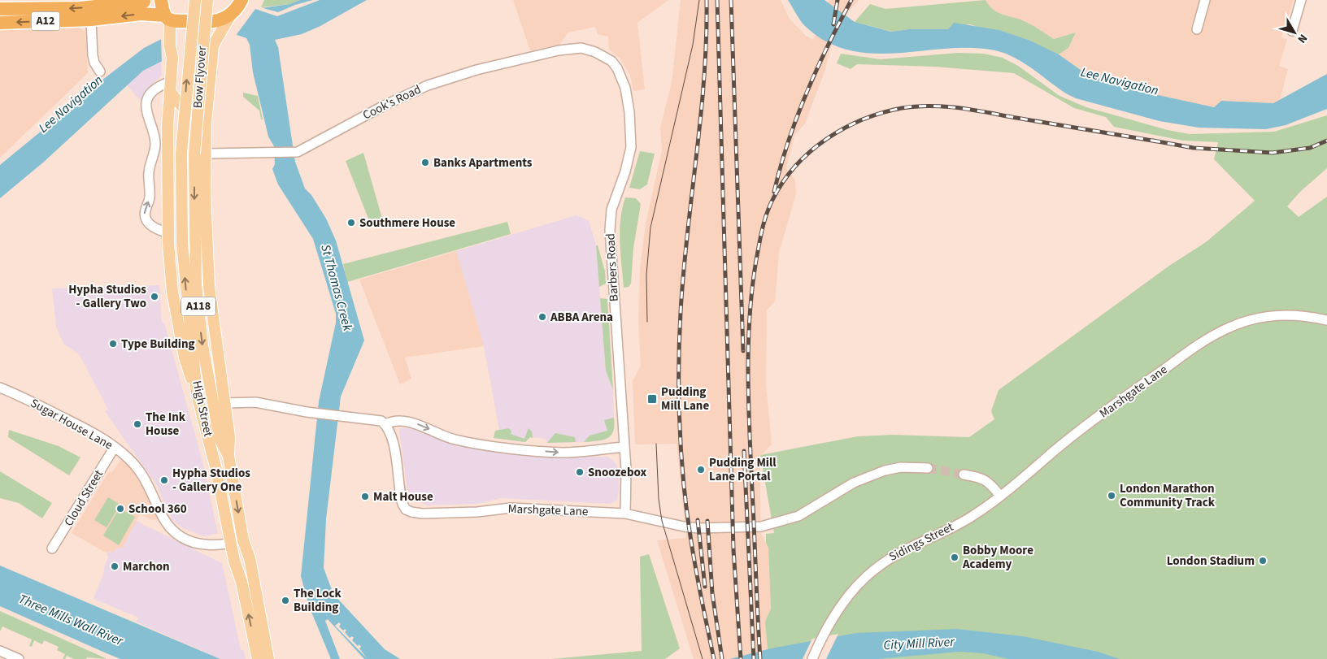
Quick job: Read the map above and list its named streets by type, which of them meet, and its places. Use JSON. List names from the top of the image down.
{
  "streets": {
    "highway": ["A12"],
    "main road": ["Bow Flyover", "A118", "High Street"],
    "street": [
      "Cook's Road",
      "Barbers Road",
      "Marshgate Lane",
      "Sugar House Lane",
      "Cloud Street",
      "Sidings Street"
    ]
  },
  "crossings": [
    ["A12", "A118"],
    ["A12", "High Street"],
    ["Bow Flyover", "Cook's Road"],
    ["Bow Flyover", "High Street"],
    ["Cook's Road", "Barbers Road"],
    ["Cook's Road", "High Street"],
    ["Barbers Road", "Marshgate Lane"],
    ["A118", "High Street"],
    ["Marshgate Lane", "Sidings Street"],
    ["High Street", "Sugar House Lane"],
    ["Sugar House Lane", "Cloud Street"]
  ],
  "water": [
    "Lee Navigation",
    "St Thomas Creek",
    "Three Mills Wall River",
    "City Mill River"
  ],
  "places": {
    "other": [
      "Banks Apartments",
      "Southmere House",
      "Hypha Studios - Gallery Two",
      "ABBA Arena",
      "Type Building",
      "The Ink House",
      "Pudding Mill Lane Portal",
      "Snoozebox",
      "Hypha Studios - Gallery One",
      "London Marathon Community Track",
      "Malt House",
      "School 360",
      "Bobby Moore Academy",
      "London Stadium",
      "Marchon",
      "The Lock Building"
    ],
    "transit": ["Pudding Mill Lane"]
  },
  "north": "bottom right"
}
